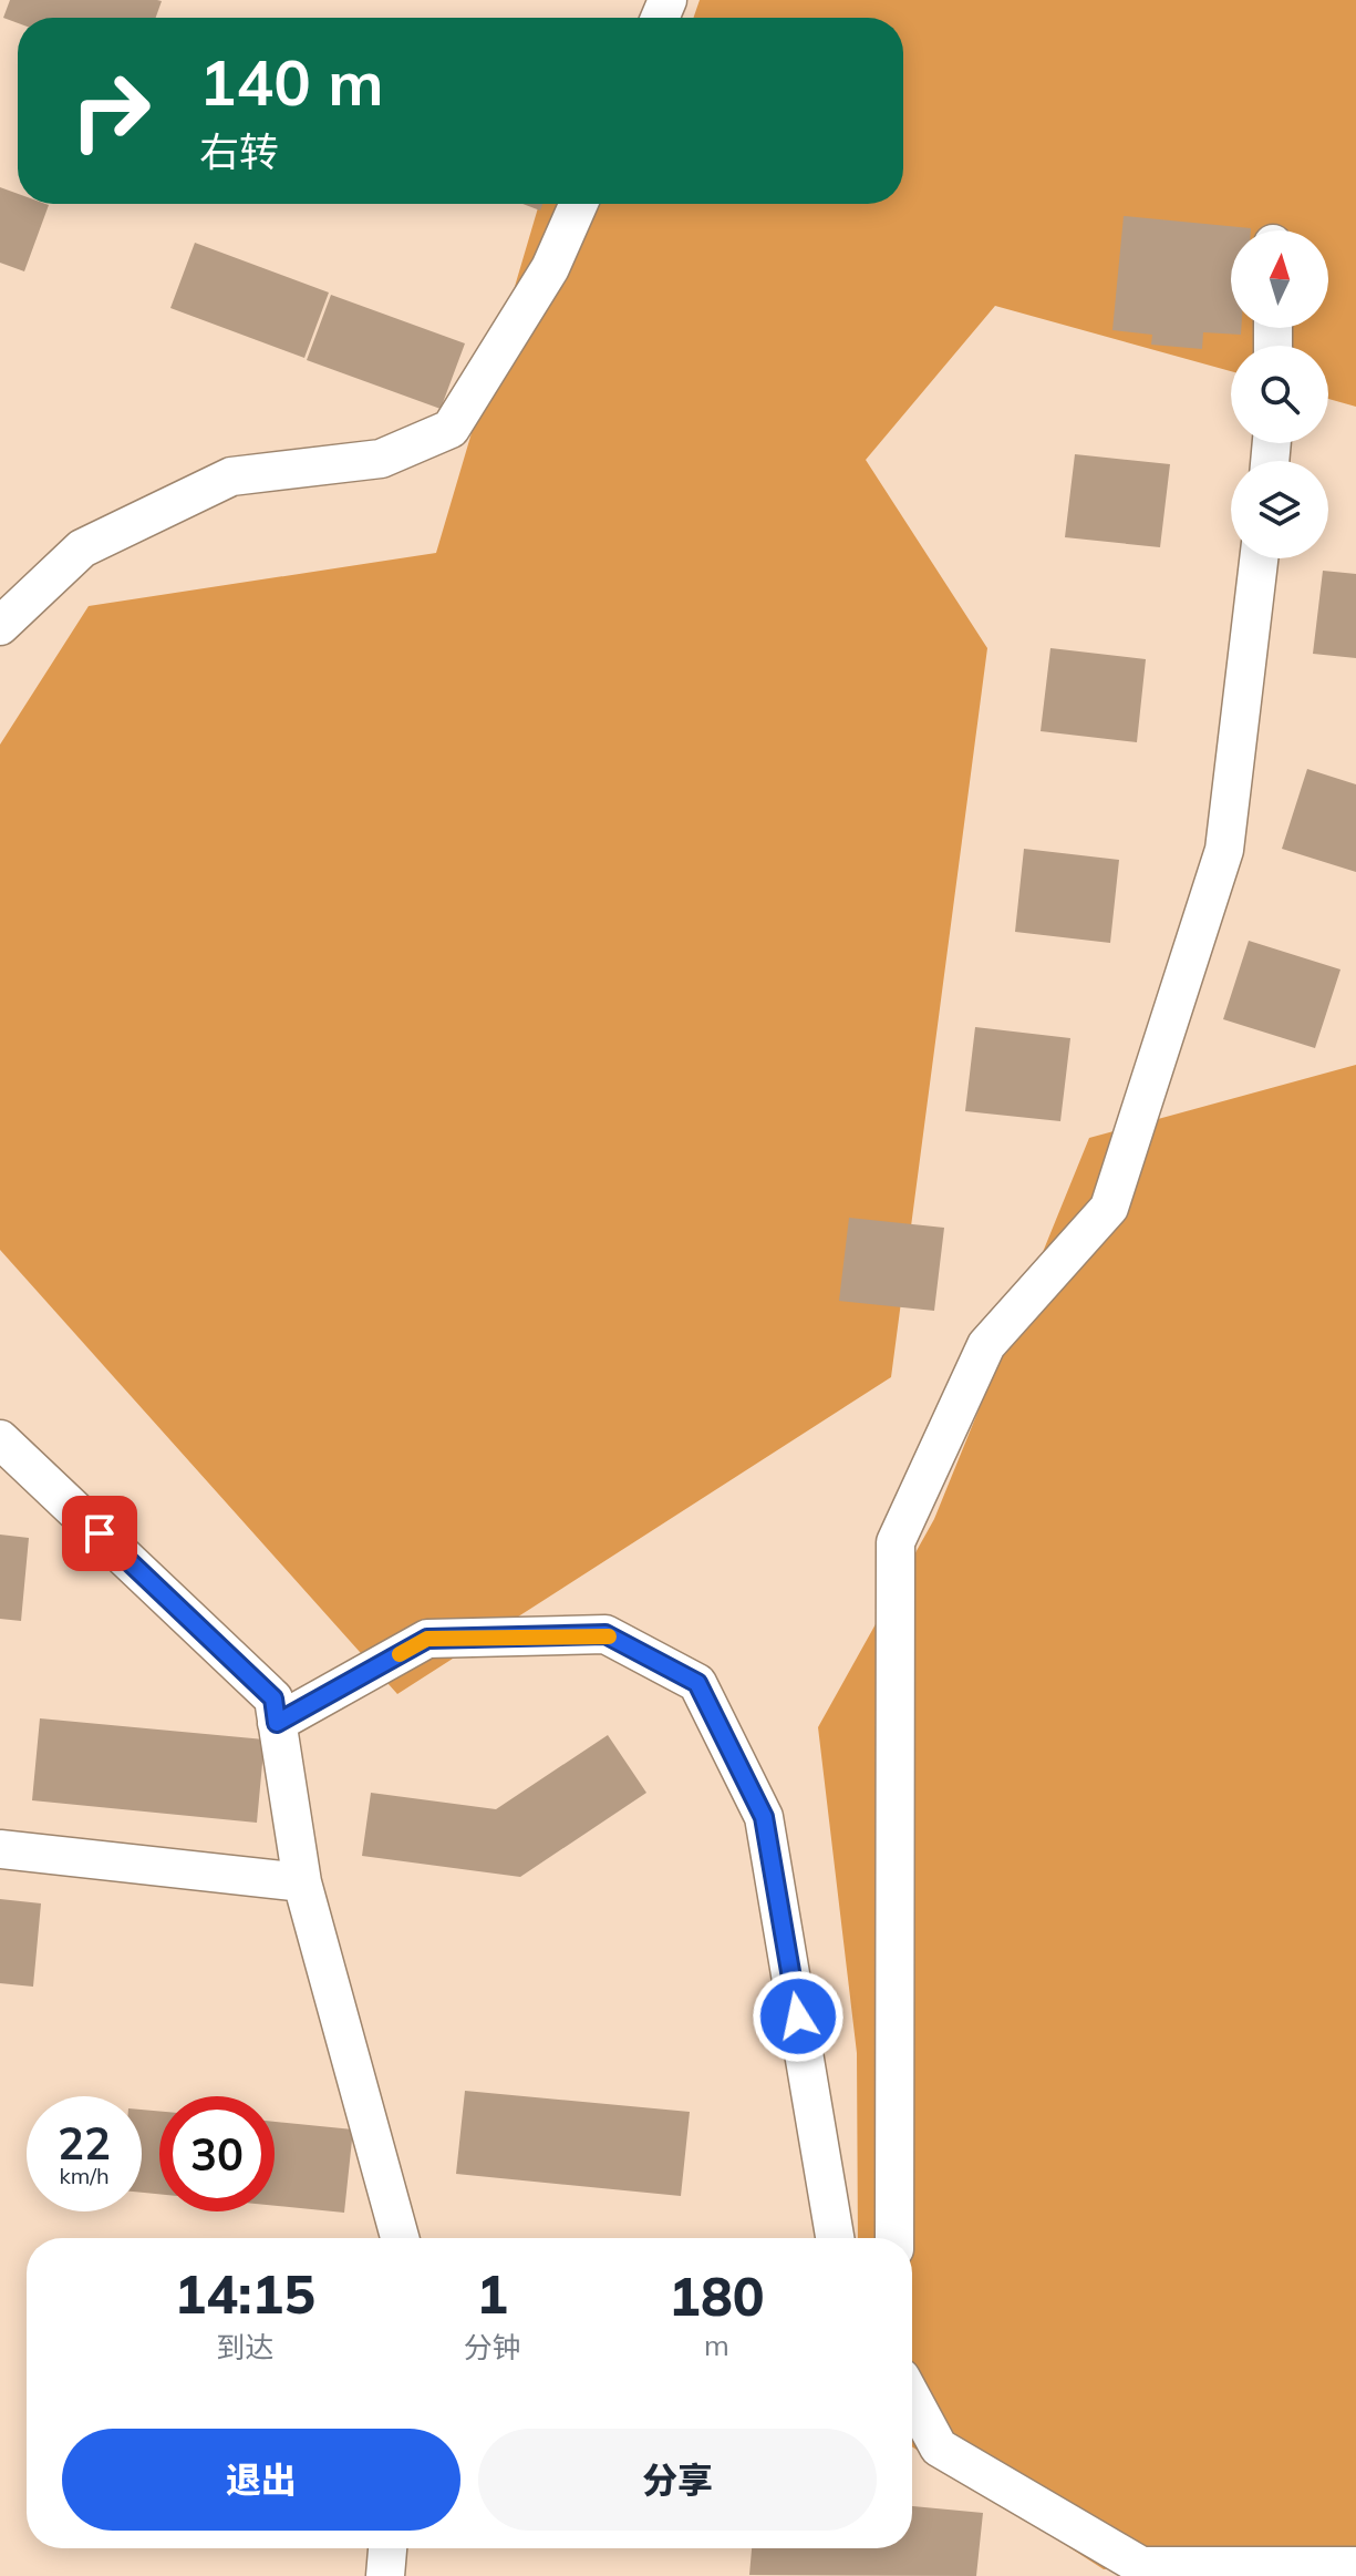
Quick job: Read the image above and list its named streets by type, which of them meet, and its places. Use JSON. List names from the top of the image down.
{
  "north": "top",
  "page": {
    "turn": ["140 m", "右转"],
    "speed": "22 km/h",
    "limit": "30",
    "eta": [
      "14:15",
      "到达",
      "1",
      "分钟",
      "180",
      "m"
    ],
    "buttons": ["退出", "分享"]
  }
}
